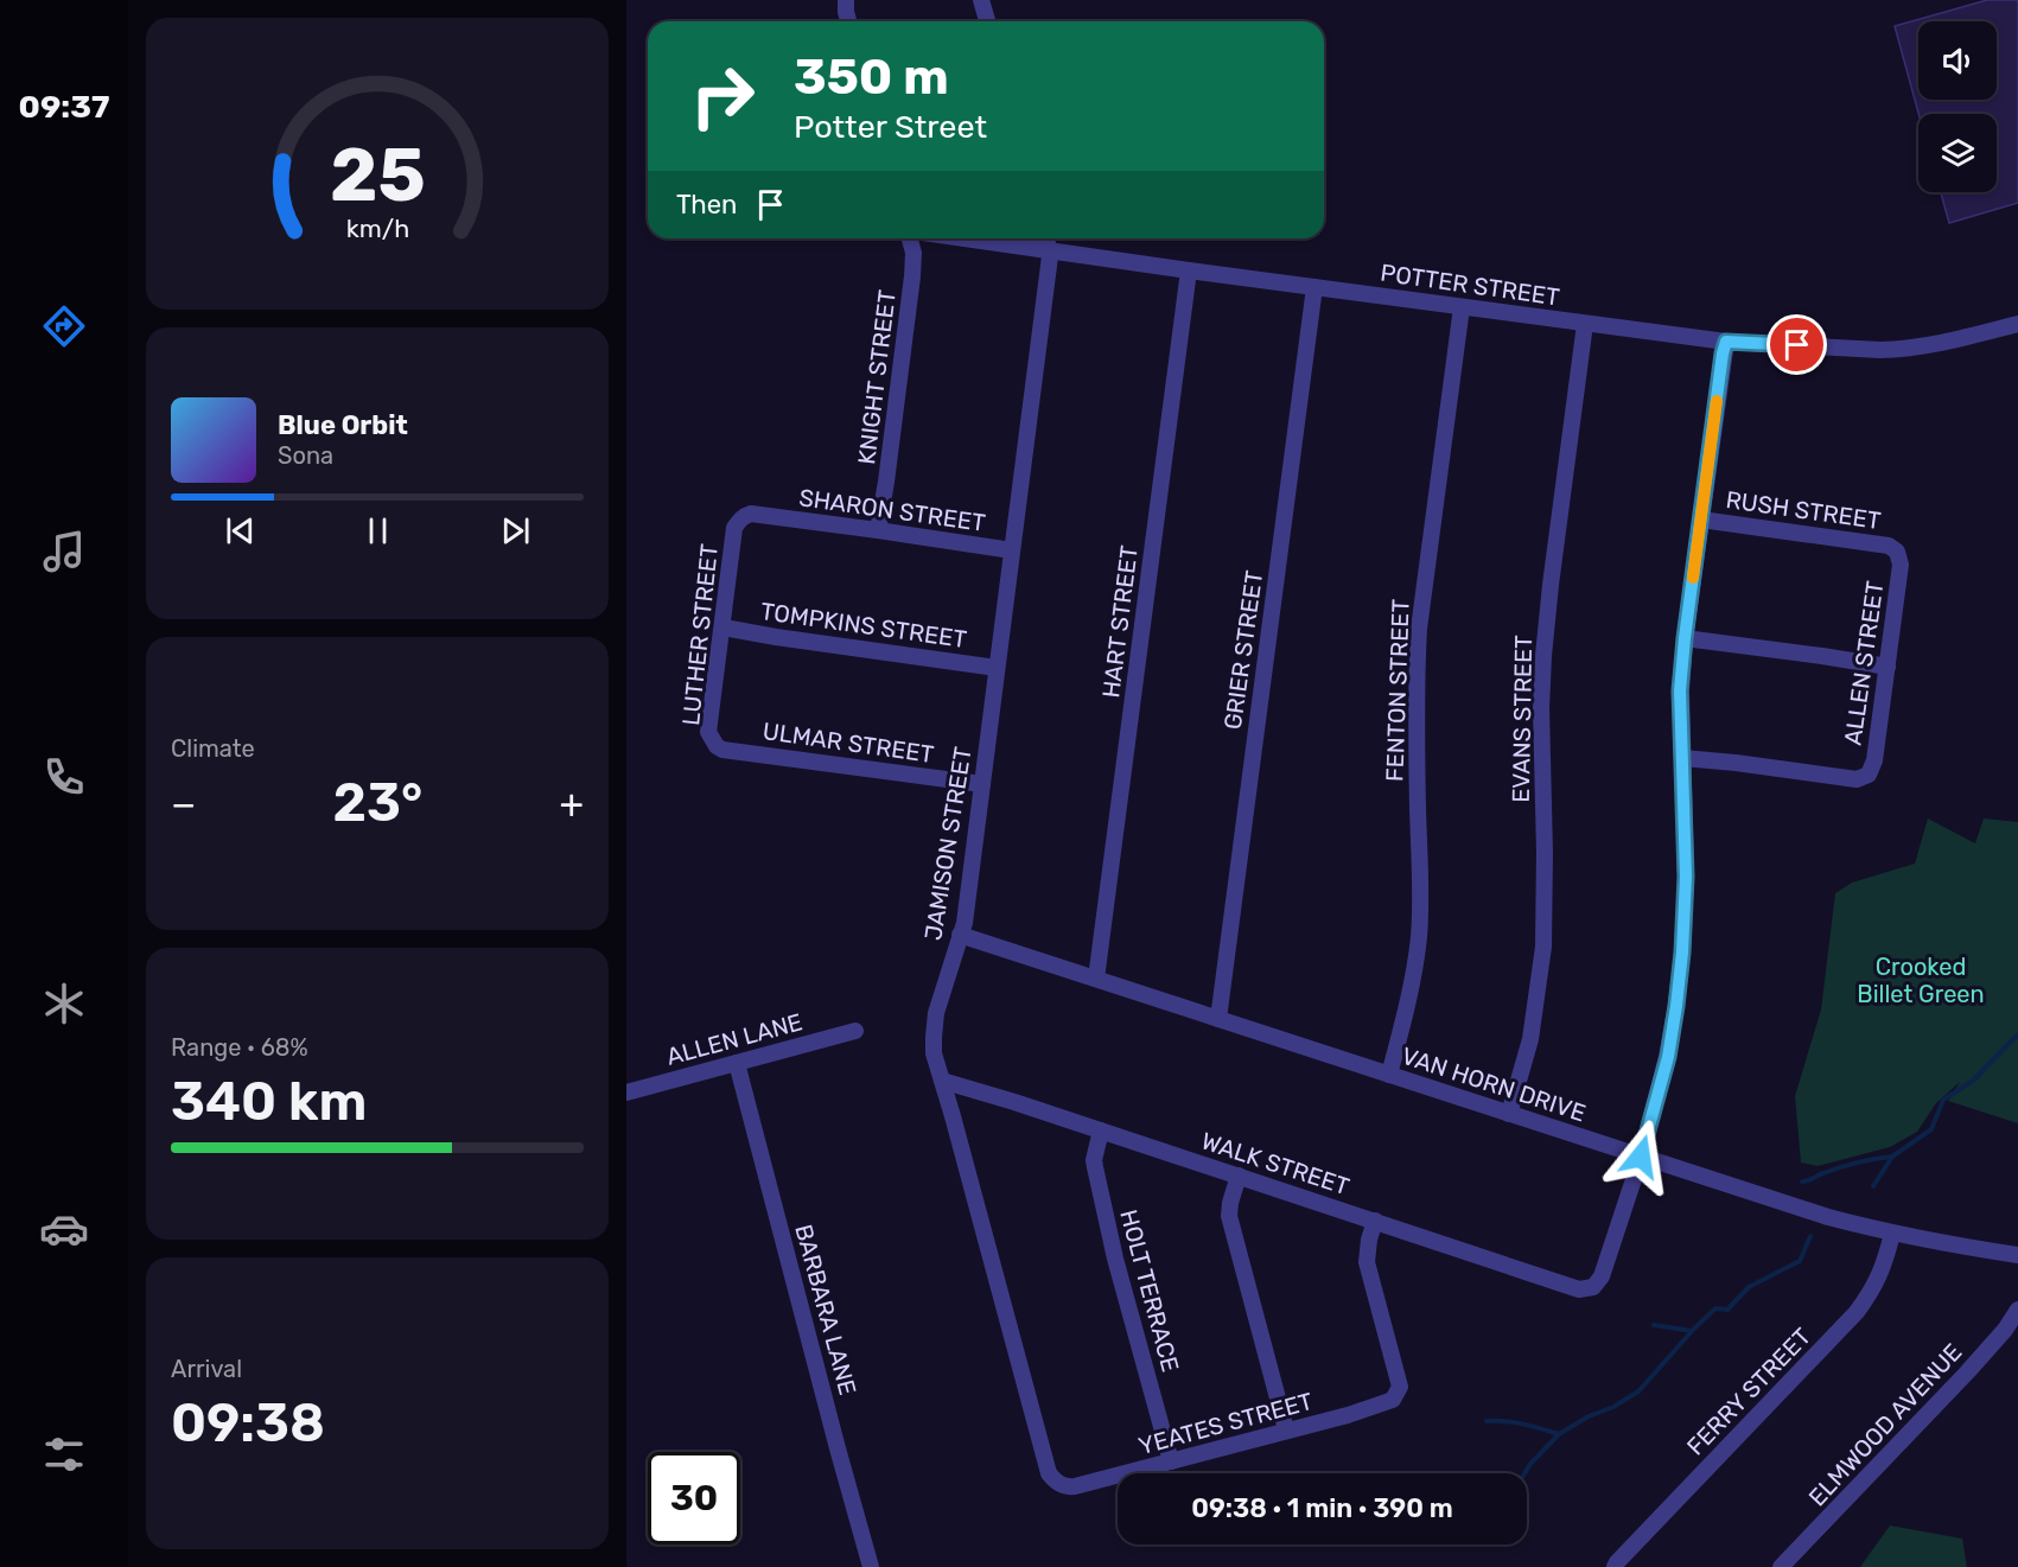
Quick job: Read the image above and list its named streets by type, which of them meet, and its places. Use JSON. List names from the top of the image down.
{
  "streets": {
    "street": [
      "POTTER STREET",
      "KNIGHT STREET",
      "SHARON STREET",
      "RUSH STREET",
      "HART STREET",
      "TOMPKINS STREET",
      "LUTHER STREET",
      "GRIER STREET",
      "ALLEN STREET",
      "FENTON STREET",
      "EVANS STREET",
      "ULMAR STREET",
      "JAMISON STREET",
      "ALLEN LANE",
      "VAN HORN DRIVE",
      "WALK STREET",
      "HOLT TERRACE",
      "BARBARA LANE",
      "FERRY STREET",
      "YEATES STREET",
      "ELMWOOD AVENUE"
    ]
  },
  "crossings": [
    ["POTTER STREET", "HART STREET"],
    ["POTTER STREET", "GRIER STREET"],
    ["POTTER STREET", "FENTON STREET"],
    ["POTTER STREET", "EVANS STREET"],
    ["POTTER STREET", "JAMISON STREET"],
    ["KNIGHT STREET", "SHARON STREET"],
    ["SHARON STREET", "LUTHER STREET"],
    ["SHARON STREET", "JAMISON STREET"],
    ["RUSH STREET", "ALLEN STREET"],
    ["HART STREET", "VAN HORN DRIVE"],
    ["TOMPKINS STREET", "LUTHER STREET"],
    ["TOMPKINS STREET", "JAMISON STREET"],
    ["LUTHER STREET", "ULMAR STREET"],
    ["GRIER STREET", "VAN HORN DRIVE"],
    ["FENTON STREET", "VAN HORN DRIVE"],
    ["EVANS STREET", "VAN HORN DRIVE"],
    ["ULMAR STREET", "JAMISON STREET"],
    ["JAMISON STREET", "VAN HORN DRIVE"],
    ["JAMISON STREET", "WALK STREET"],
    ["JAMISON STREET", "YEATES STREET"],
    ["ALLEN LANE", "BARBARA LANE"],
    ["VAN HORN DRIVE", "WALK STREET"],
    ["VAN HORN DRIVE", "FERRY STREET"],
    ["WALK STREET", "HOLT TERRACE"],
    ["WALK STREET", "YEATES STREET"],
    ["HOLT TERRACE", "YEATES STREET"]
  ],
  "parks": ["Crooked Billet Green"],
  "page": {
    "tabs": "09:37",
    "turn": ["350 m", "Potter Street"],
    "then": "Then",
    "song": ["Blue Orbit", "Sona"],
    "tile": [
      "Climate",
      ["Range · 68%", "340 km"],
      ["Arrival", "09:38"]
    ],
    "heat": ["−", "23°", "+"],
    "limit": "30",
    "trip": "09:38 · 1 min · 390 m",
    "gauge": ["25", "km/h"]
  }
}
